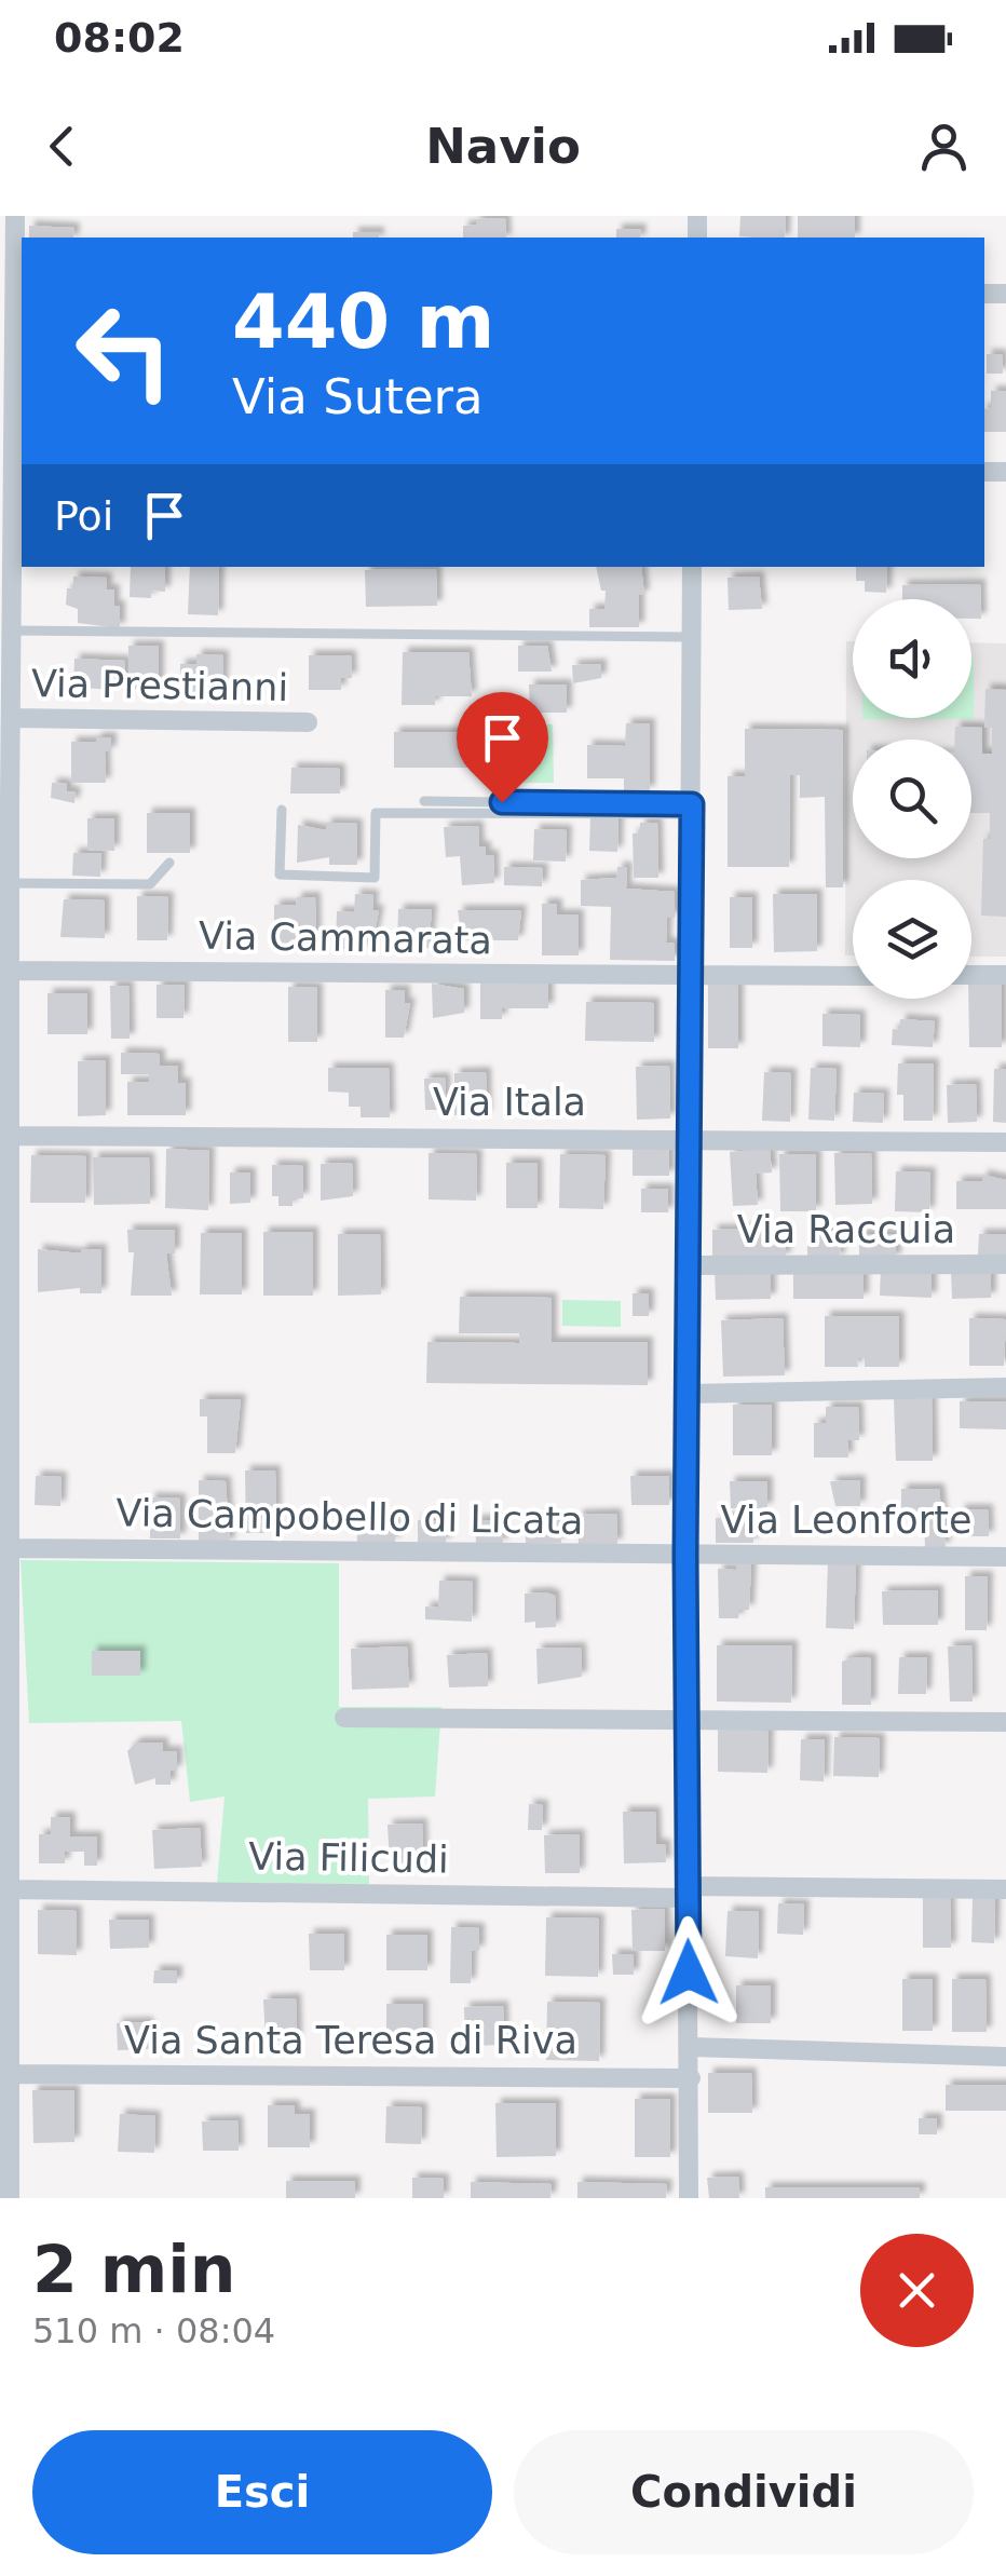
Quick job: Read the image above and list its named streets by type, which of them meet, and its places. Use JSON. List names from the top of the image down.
{
  "streets": {
    "street": [
      "Via Prestianni",
      "Via Cammarata",
      "Via Itala",
      "Via Raccuia",
      "Via Campobello di Licata",
      "Via Leonforte",
      "Via Filicudi",
      "Via Santa Teresa di Riva"
    ]
  },
  "crossings": [
    ["Via Campobello di Licata", "Via Leonforte"]
  ],
  "page": {
    "status": "08:02",
    "header": "Navio",
    "turn": ["440 m", "Via Sutera"],
    "then": "Poi",
    "heading": ["2 min", "510 m · 08:04"],
    "buttons": ["Esci", "Condividi"]
  }
}
